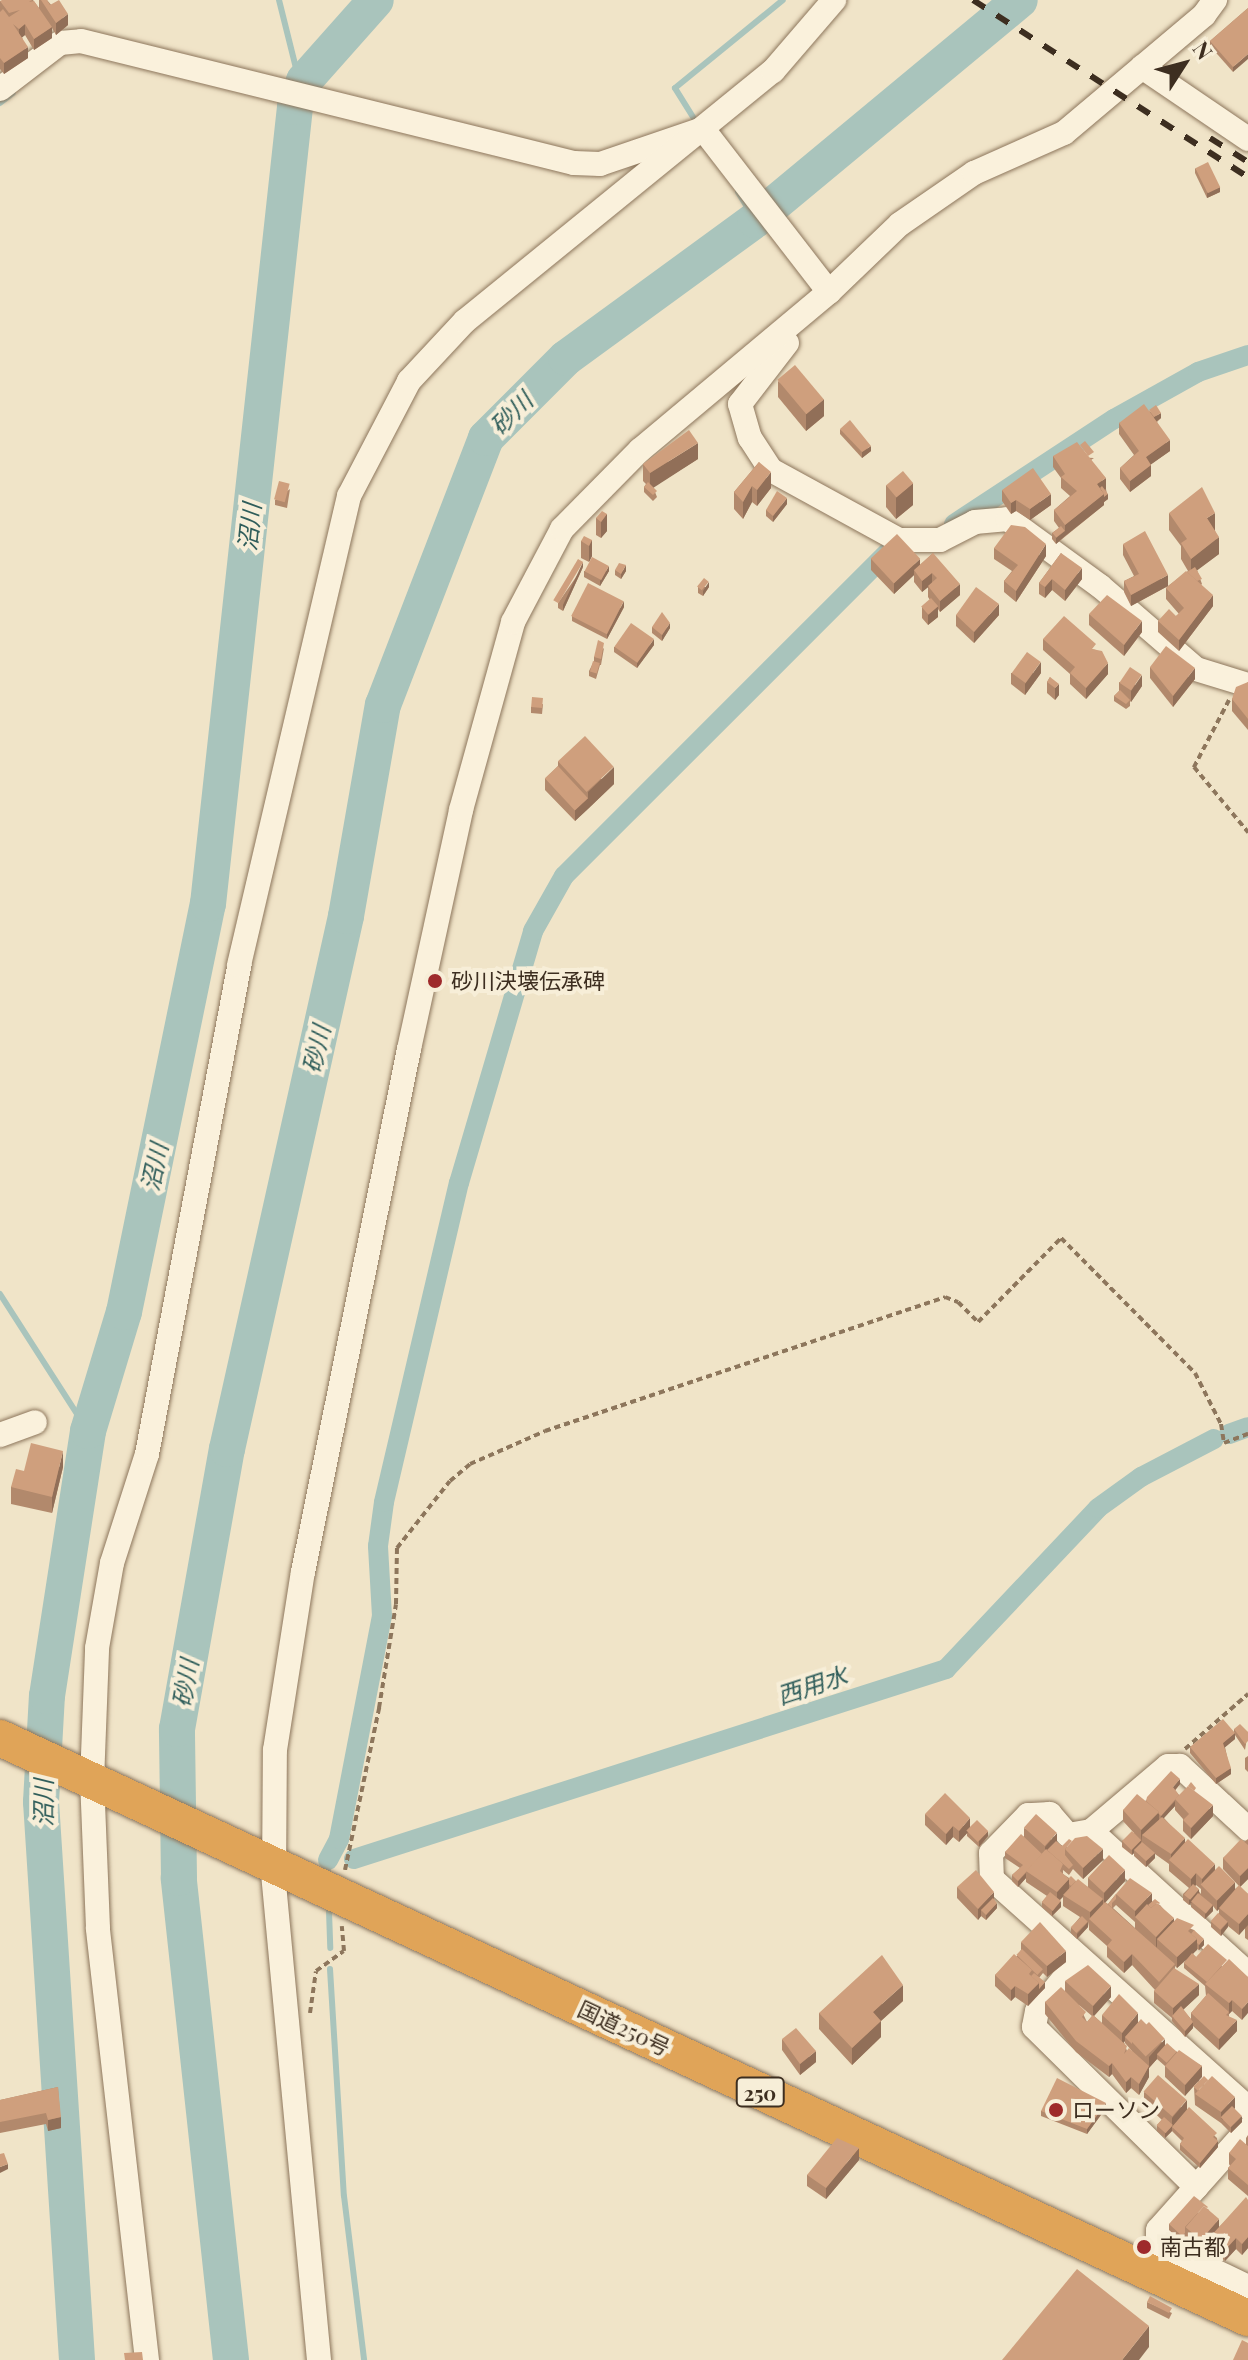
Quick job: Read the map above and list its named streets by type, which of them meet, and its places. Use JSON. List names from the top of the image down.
{
  "streets": {
    "highway": ["国道250号", "250"]
  },
  "water": ["砂川", "沼川", "西用水"],
  "places": ["砂川決壊伝承碑", "ローソン", "南古都"],
  "north": "top right"
}
